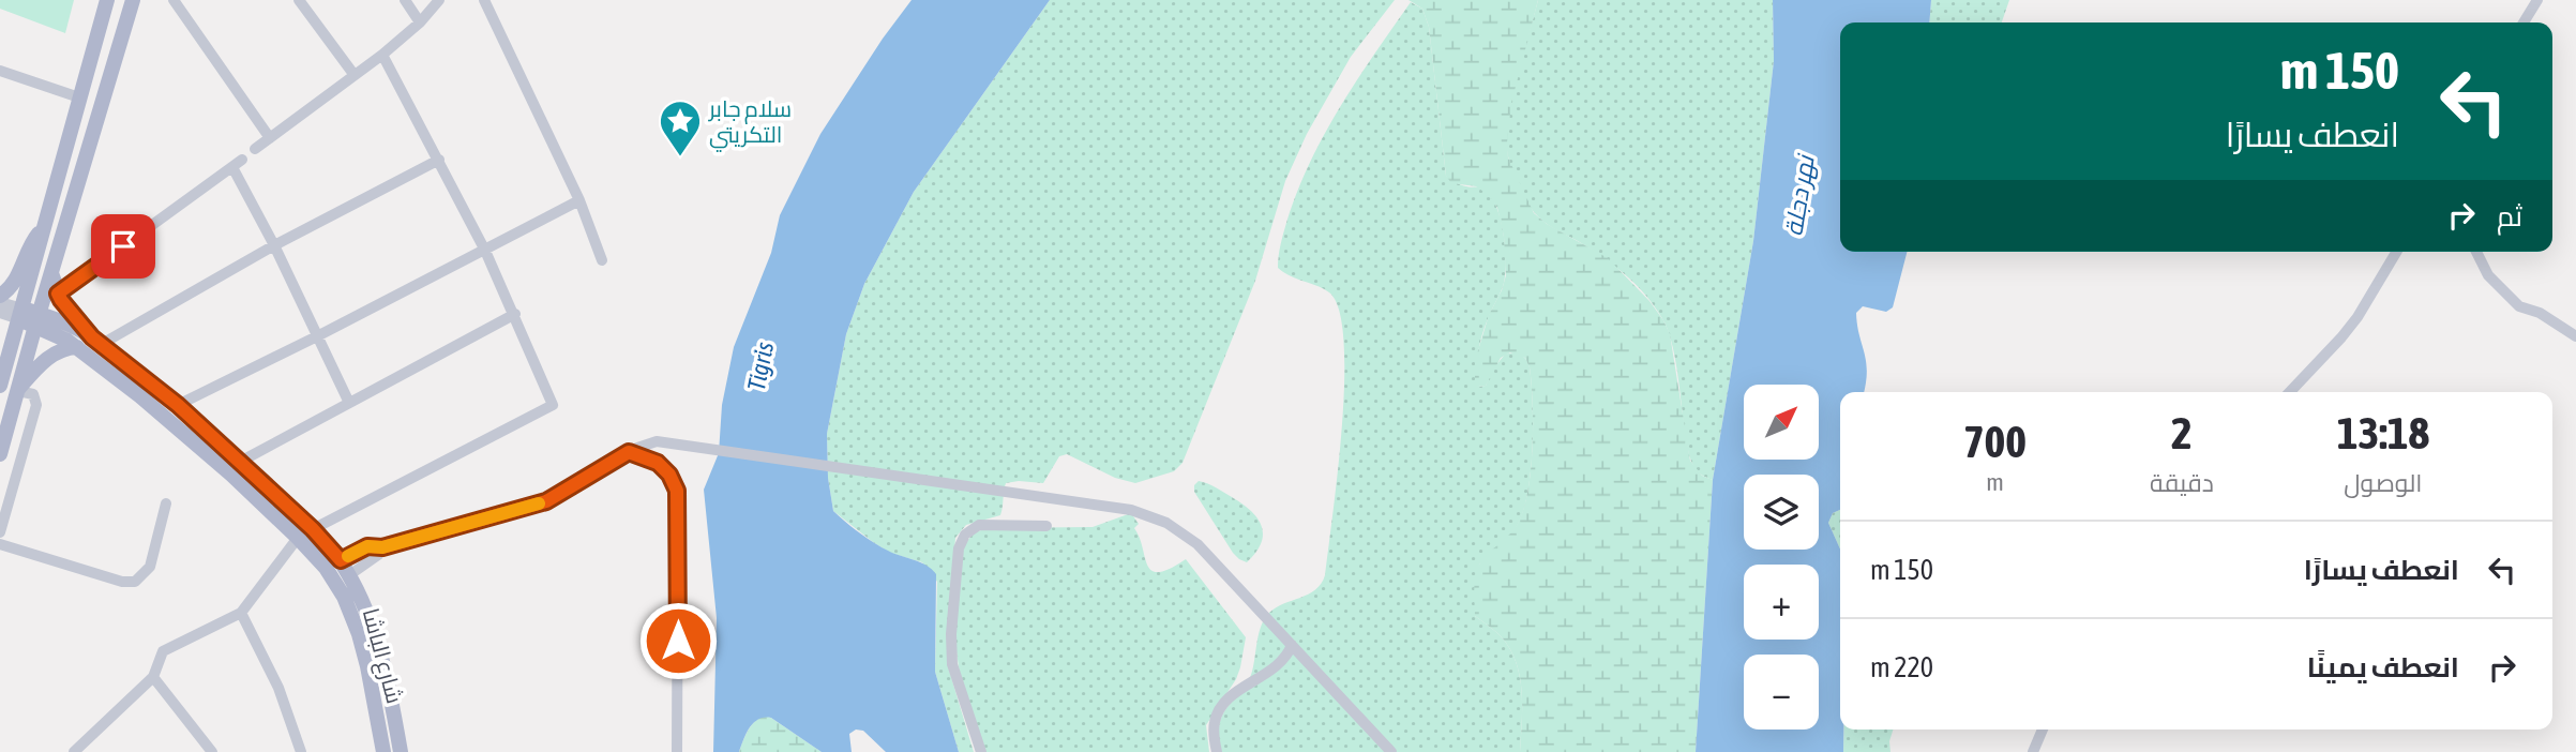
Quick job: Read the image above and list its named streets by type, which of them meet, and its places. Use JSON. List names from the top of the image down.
{
  "streets": {
    "main road": ["شارع الباشا"]
  },
  "water": ["نهر دجلة", "Tigris"],
  "places": {
    "place": ["سلام جابر التكريتي"]
  },
  "north": "top right",
  "page": {
    "turn": ["150 m", "انعطف يسارًا"],
    "then": "ثم",
    "map_buttons": ["+", "−"],
    "eta": [
      "13:18",
      "الوصول",
      "2",
      "دقيقة",
      "700",
      "m"
    ],
    "list": [
      {
        "name": "انعطف يسارًا",
        "value": "150 m"
      },
      {
        "name": "انعطف يمينًا",
        "value": "220 m"
      }
    ]
  }
}
